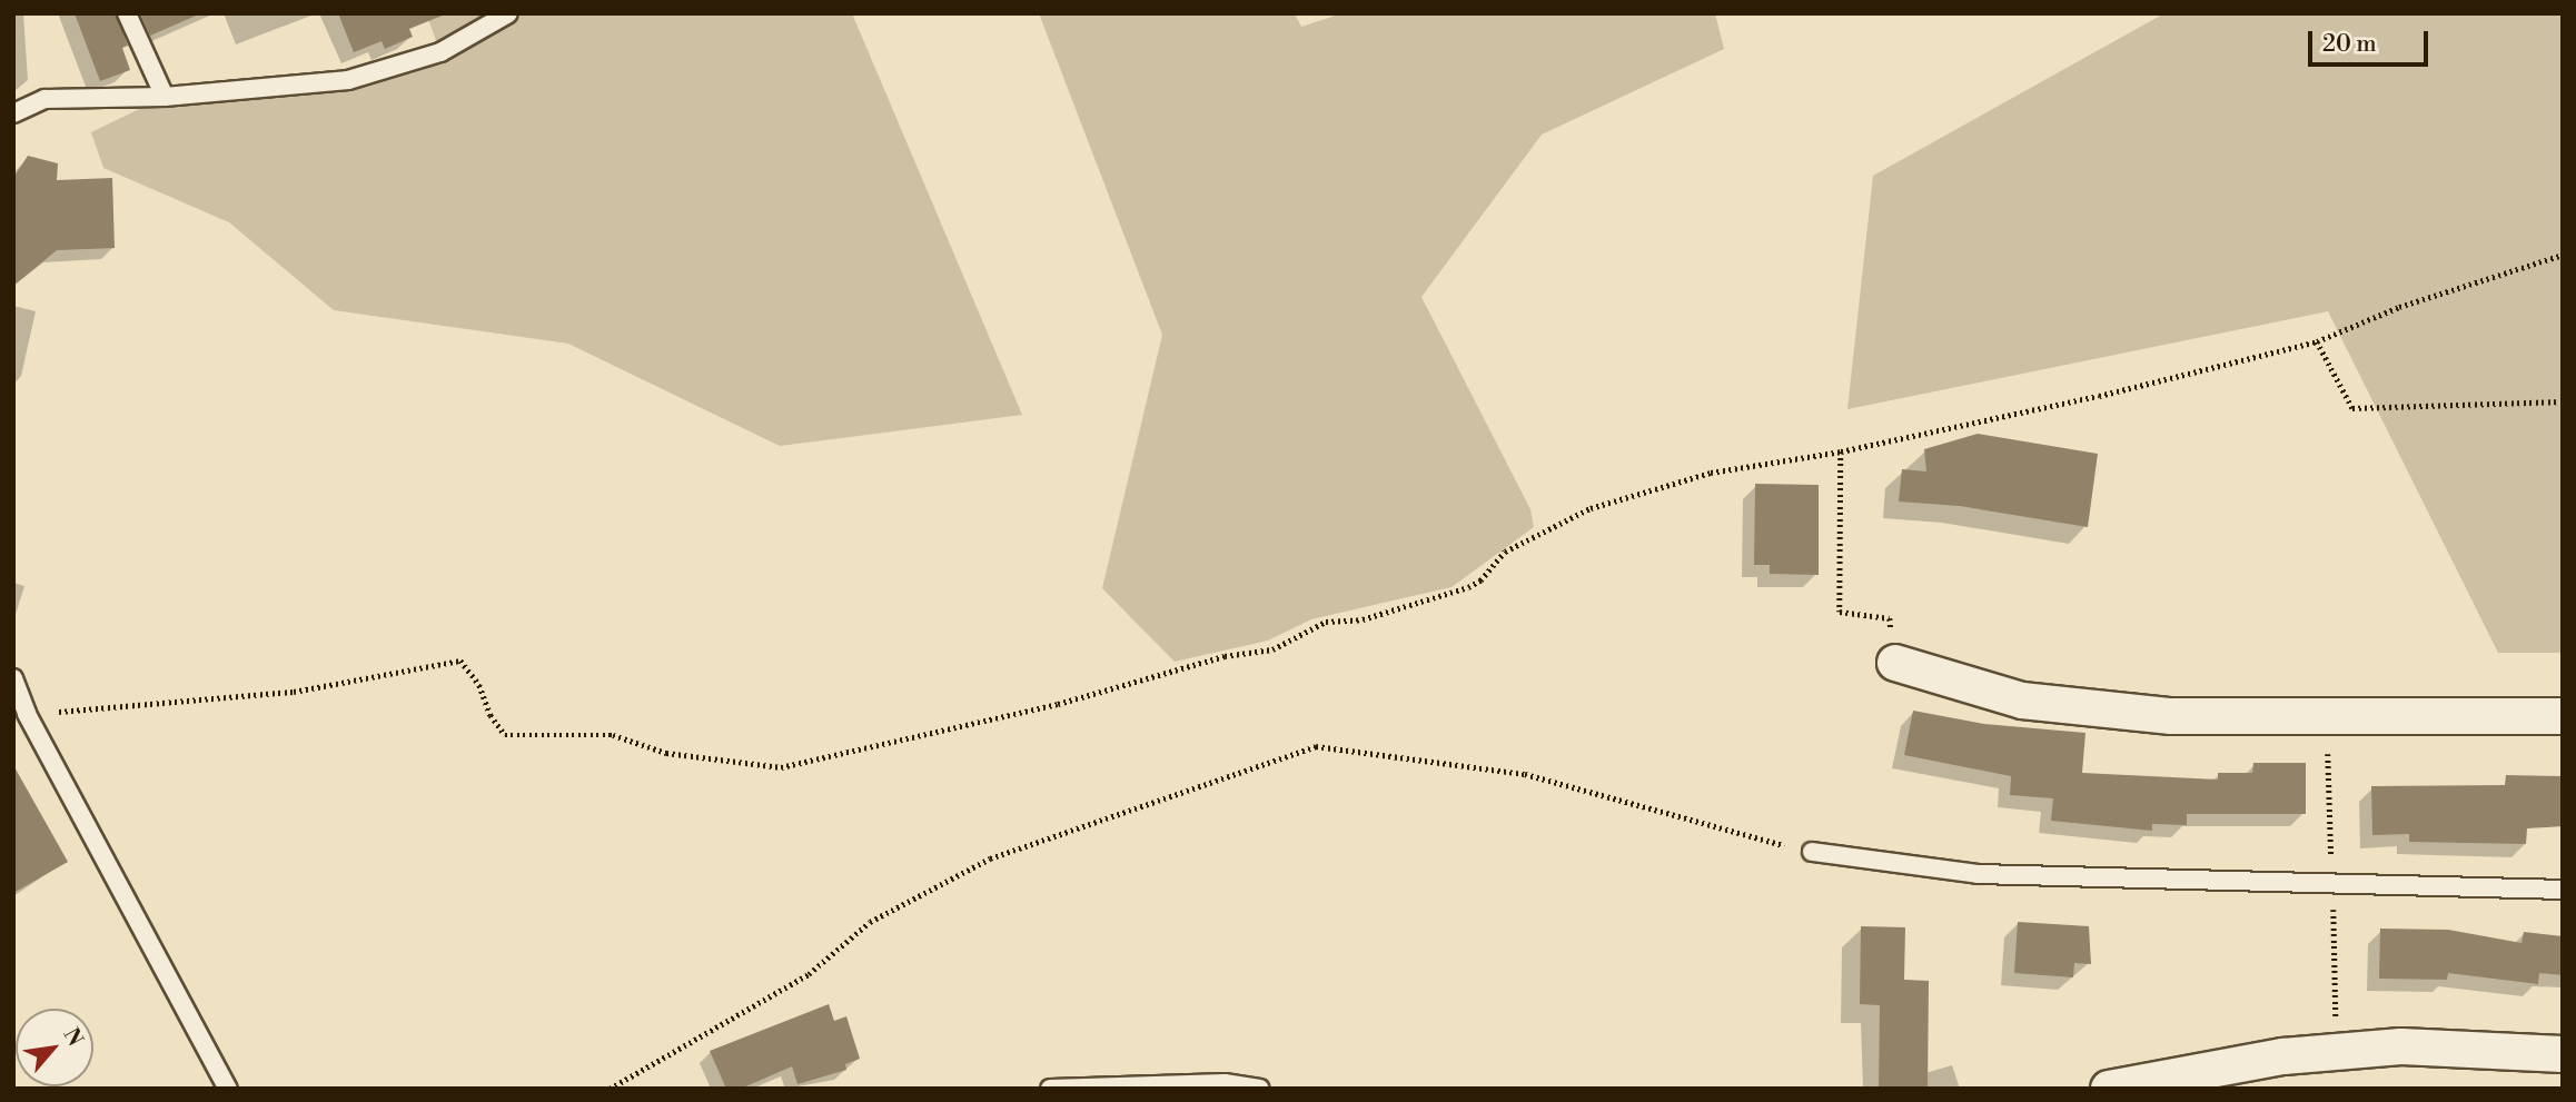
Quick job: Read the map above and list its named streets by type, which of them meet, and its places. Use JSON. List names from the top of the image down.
{
  "scale_bar": "20 m",
  "north": "top right"
}
